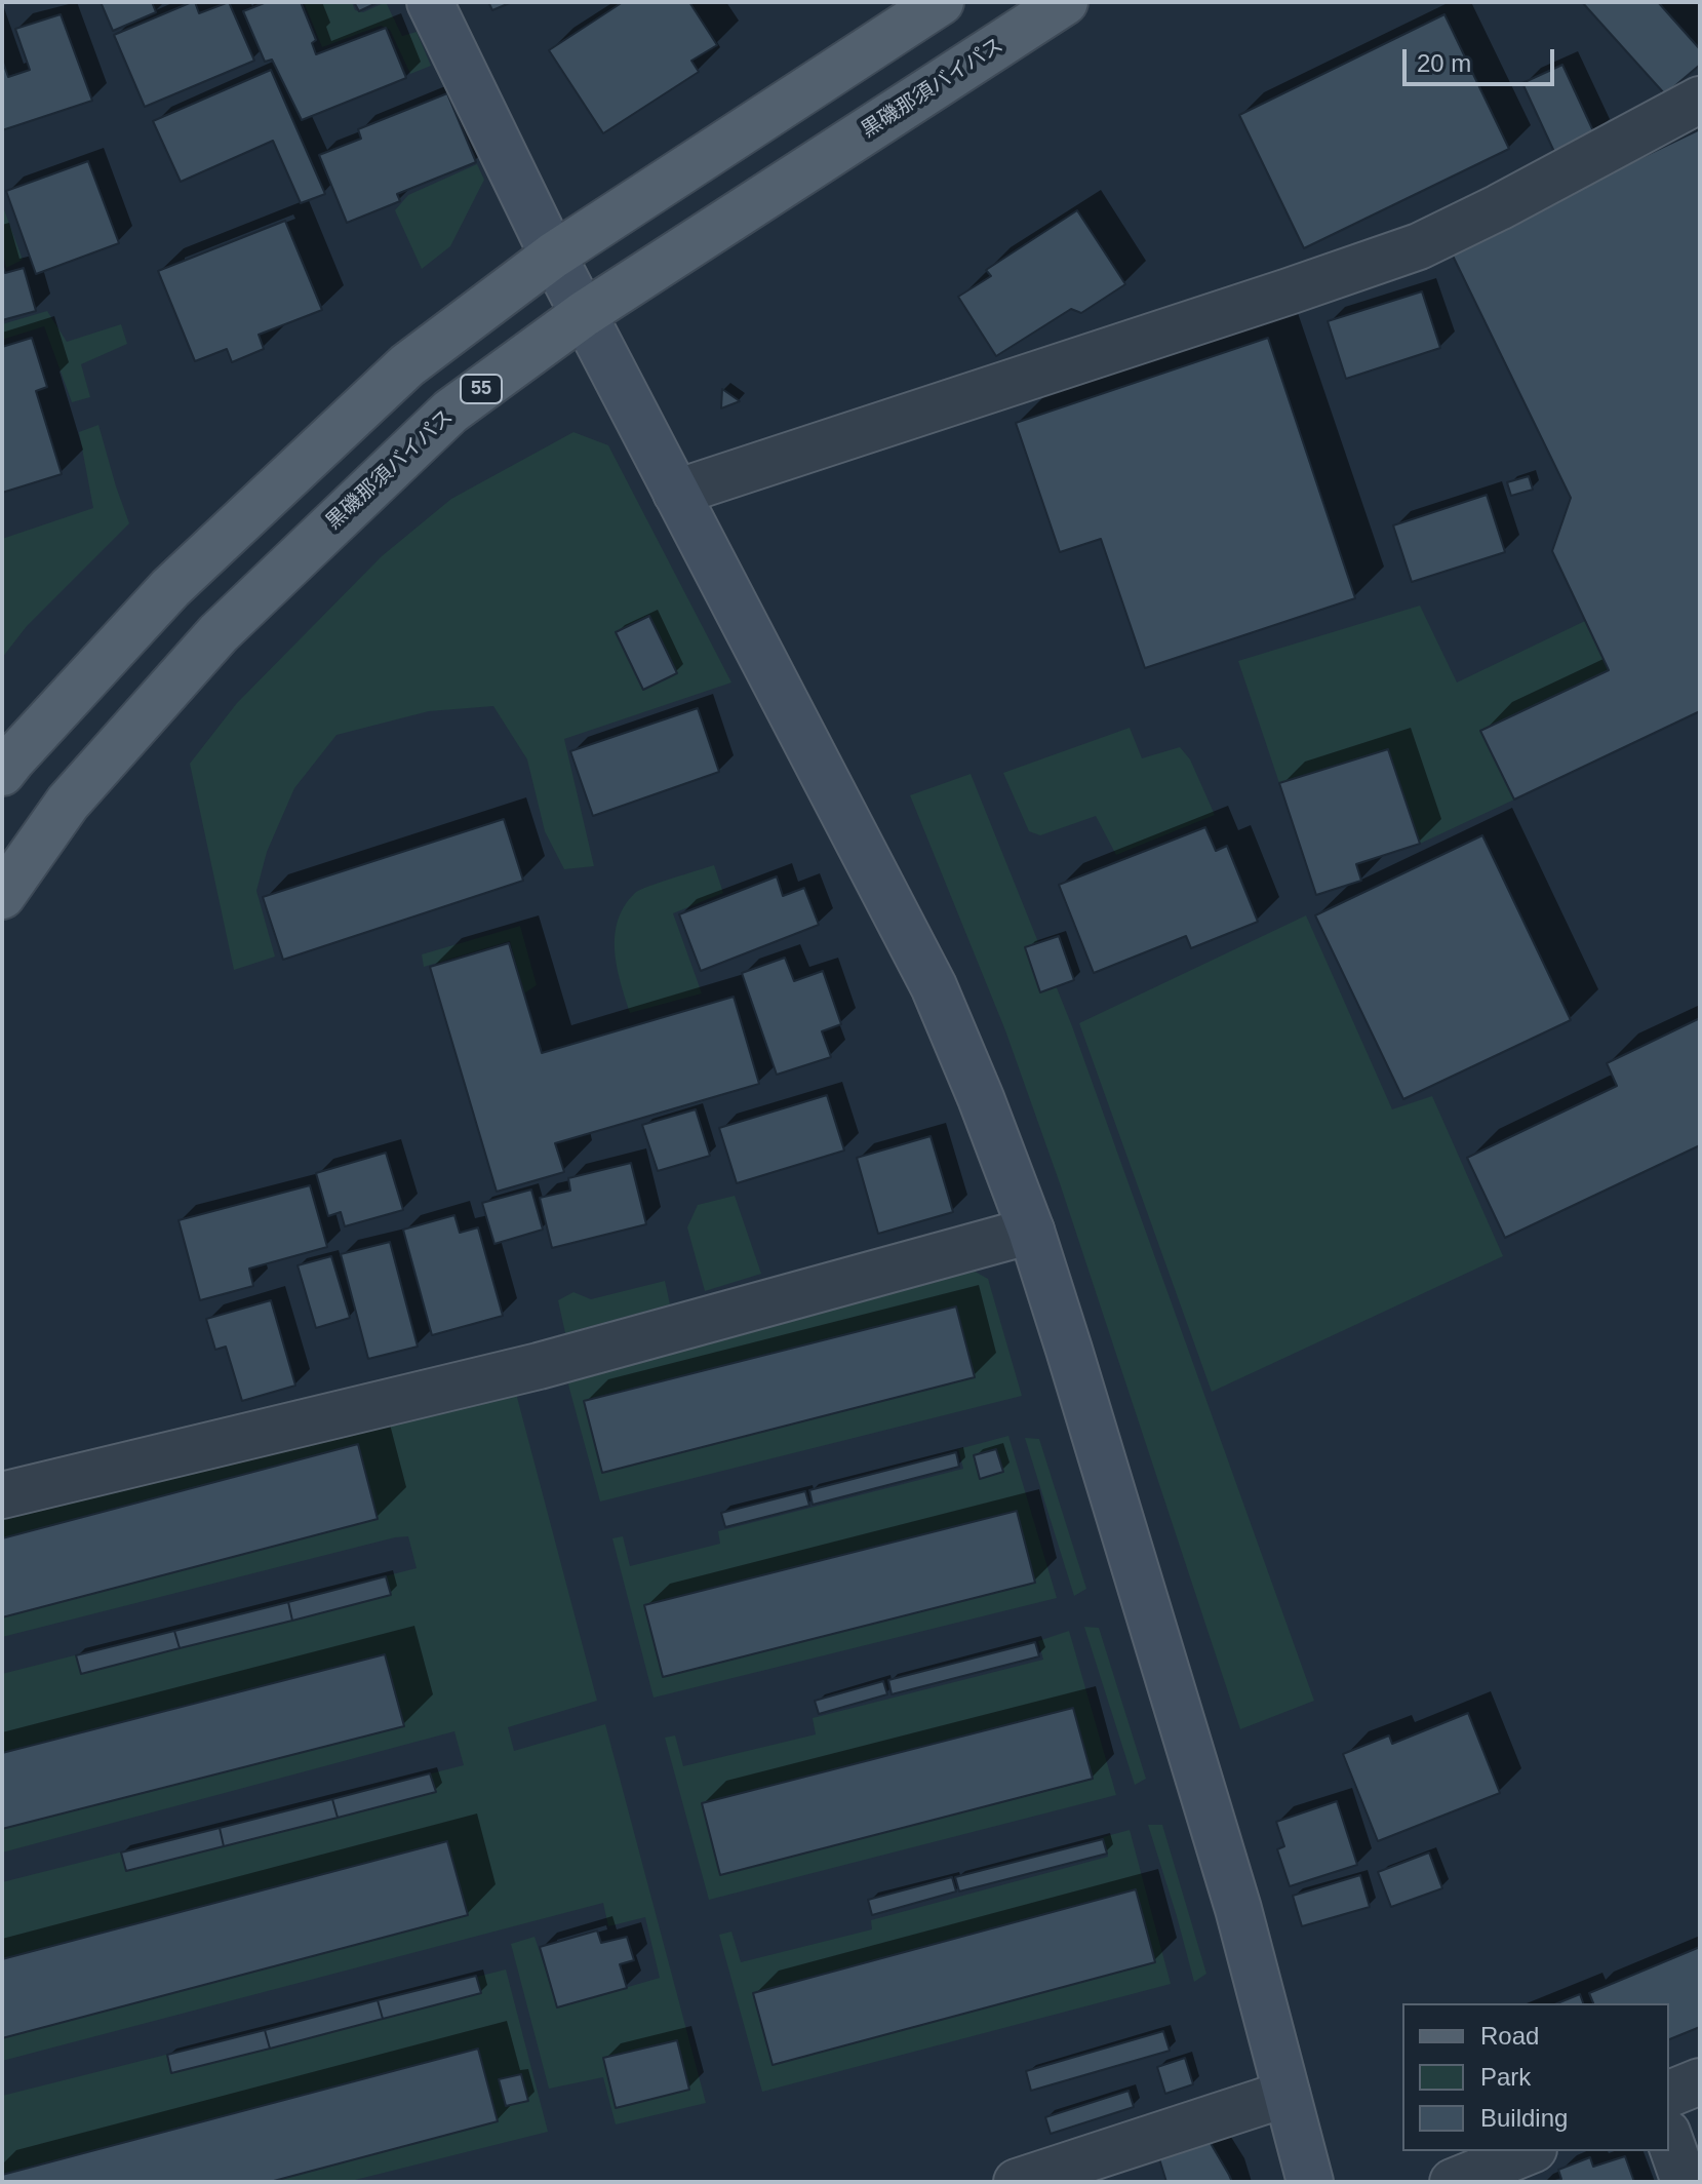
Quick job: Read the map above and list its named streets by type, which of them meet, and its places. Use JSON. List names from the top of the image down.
{
  "streets": {
    "main road": ["黒磯那須バイパス", "55"]
  },
  "legend": ["Road", "Park", "Building"],
  "scale_bar": "20 m"
}
